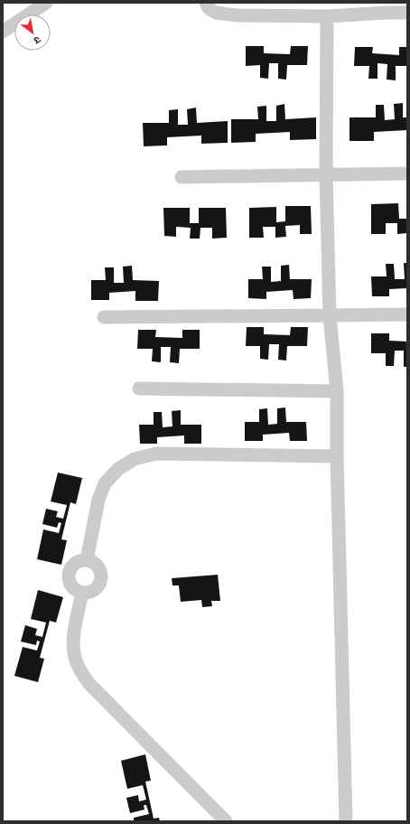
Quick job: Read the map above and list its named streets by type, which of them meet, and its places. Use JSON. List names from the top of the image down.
{
  "north": "bottom right"
}
